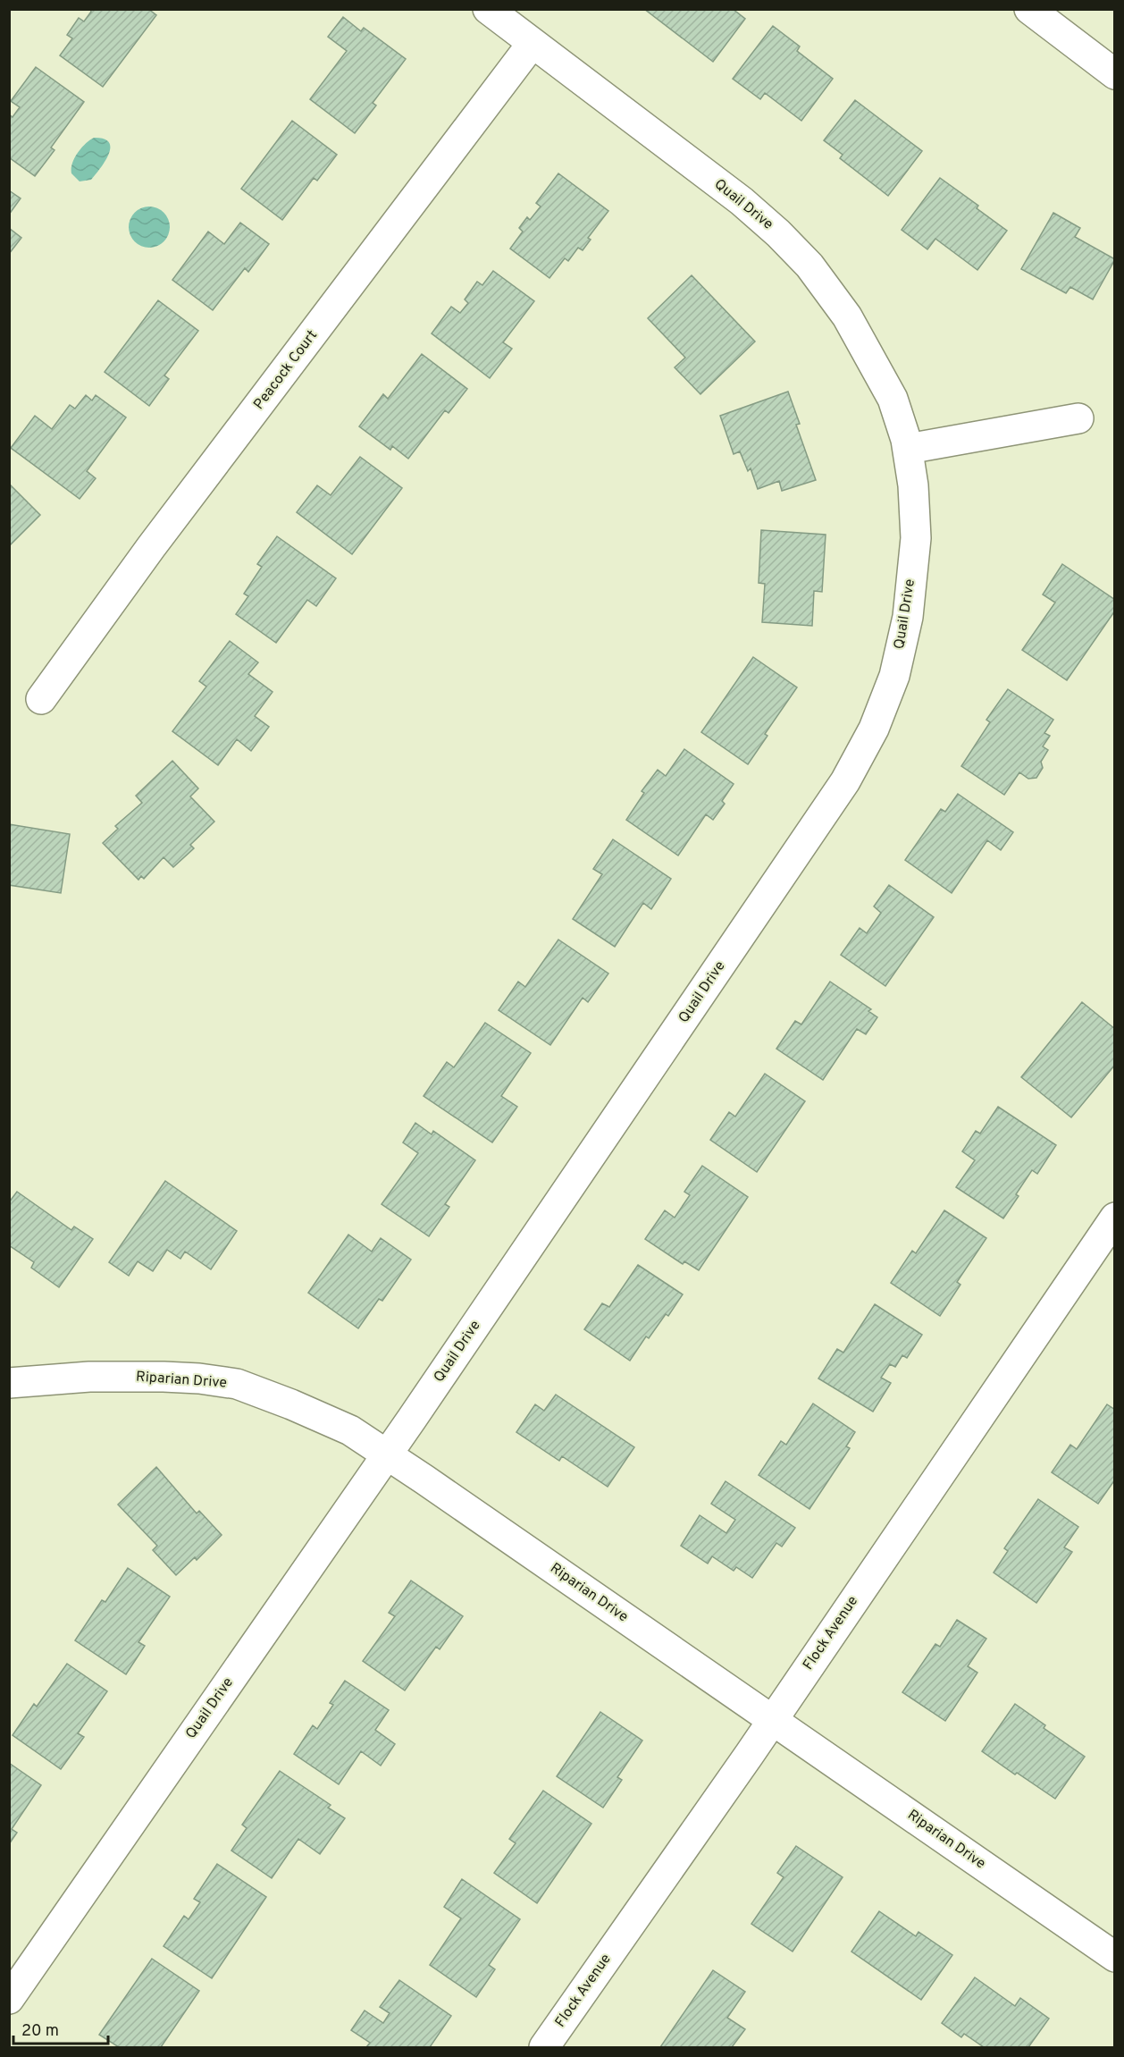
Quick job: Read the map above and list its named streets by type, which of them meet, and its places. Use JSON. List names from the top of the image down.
{
  "streets": {
    "street": [
      "Quail Drive",
      "Peacock Court",
      "Riparian Drive",
      "Flock Avenue"
    ]
  },
  "crossings": [
    ["Quail Drive", "Peacock Court"],
    ["Quail Drive", "Riparian Drive"],
    ["Riparian Drive", "Flock Avenue"]
  ],
  "scale_bar": "20 m"
}
